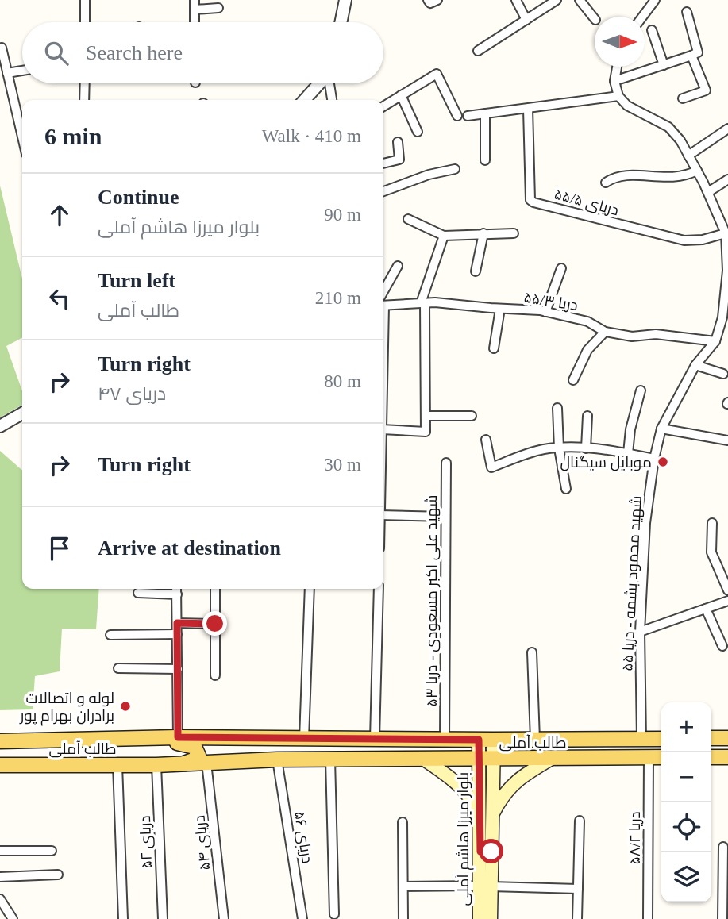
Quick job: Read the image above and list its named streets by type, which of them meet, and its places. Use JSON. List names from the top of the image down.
{
  "streets": {
    "main road": ["طالب آملی", "بلوار میرزا هاشم آملی"],
    "street": [
      "دریای ۵۵/۵",
      "دریا ۵۵/۳",
      "شهید محمود بشمه - دریا ۵۵",
      "شهید علی اکبر مسعودی - دریا ۵۳",
      "دریای ۵۶",
      "دریا ۵۸/۲",
      "دریای ۵۲",
      "دریای ۵۴"
    ]
  },
  "crossings": [
    ["دریای ۵۵/۵", "شهید محمود بشمه - دریا ۵۵"],
    ["دریا ۵۵/۳", "شهید محمود بشمه - دریا ۵۵"],
    ["شهید محمود بشمه - دریا ۵۵", "طالب آملی"],
    ["شهید علی اکبر مسعودی - دریا ۵۳", "طالب آملی"],
    ["طالب آملی", "دریای ۵۶"],
    ["طالب آملی", "دریا ۵۸/۲"],
    ["طالب آملی", "بلوار میرزا هاشم آملی"],
    ["طالب آملی", "دریای ۵۲"],
    ["طالب آملی", "دریای ۵۴"]
  ],
  "places": ["موبایل سیگنال", "لوله و اتصالات برادران بهرام پور"],
  "north": "right",
  "page": {
    "search": "Search here",
    "heading": ["6 min", "Walk · 410 m"],
    "list": [
      ["Continue", "بلوار میرزا هاشم آملی", "90 m"],
      ["Turn left", "طالب آملی", "210 m"],
      ["Turn right", "دریای ۴۷", "80 m"],
      ["Turn right", "30 m"],
      "Arrive at destination"
    ],
    "map_buttons": ["+", "−"]
  }
}
